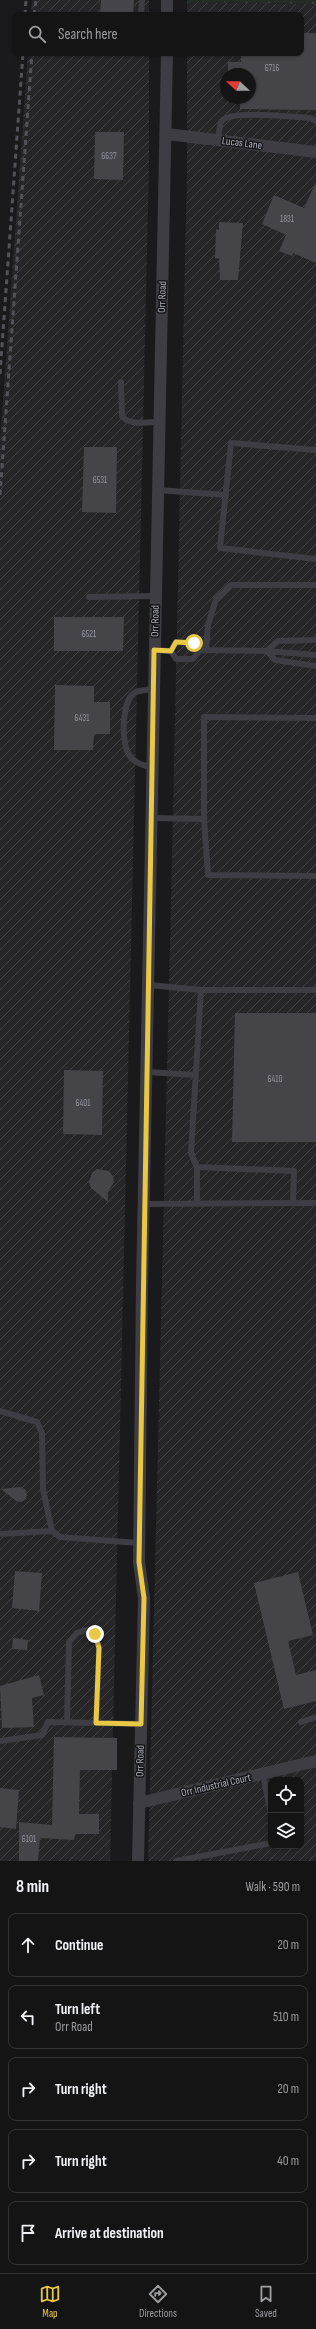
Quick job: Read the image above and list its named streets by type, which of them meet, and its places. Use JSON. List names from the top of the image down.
{
  "streets": {
    "street": ["Lucas Lane", "Orr Road", "Orr Industrial Court"]
  },
  "crossings": [
    ["Lucas Lane", "Orr Road"],
    ["Orr Road", "Orr Industrial Court"]
  ],
  "house_numbers": [
    "6716",
    "6637",
    "1831",
    "6531",
    "6521",
    "6431",
    "6410",
    "6401",
    "6101"
  ],
  "north": "left",
  "page": {
    "search": "Search here",
    "heading": ["8 min", "Walk · 590 m"],
    "list": [
      ["Continue", "20 m"],
      ["Turn left", "Orr Road", "510 m"],
      ["Turn right", "20 m"],
      ["Turn right", "40 m"],
      "Arrive at destination"
    ],
    "nav": ["Map", "Directions", "Saved"]
  }
}
